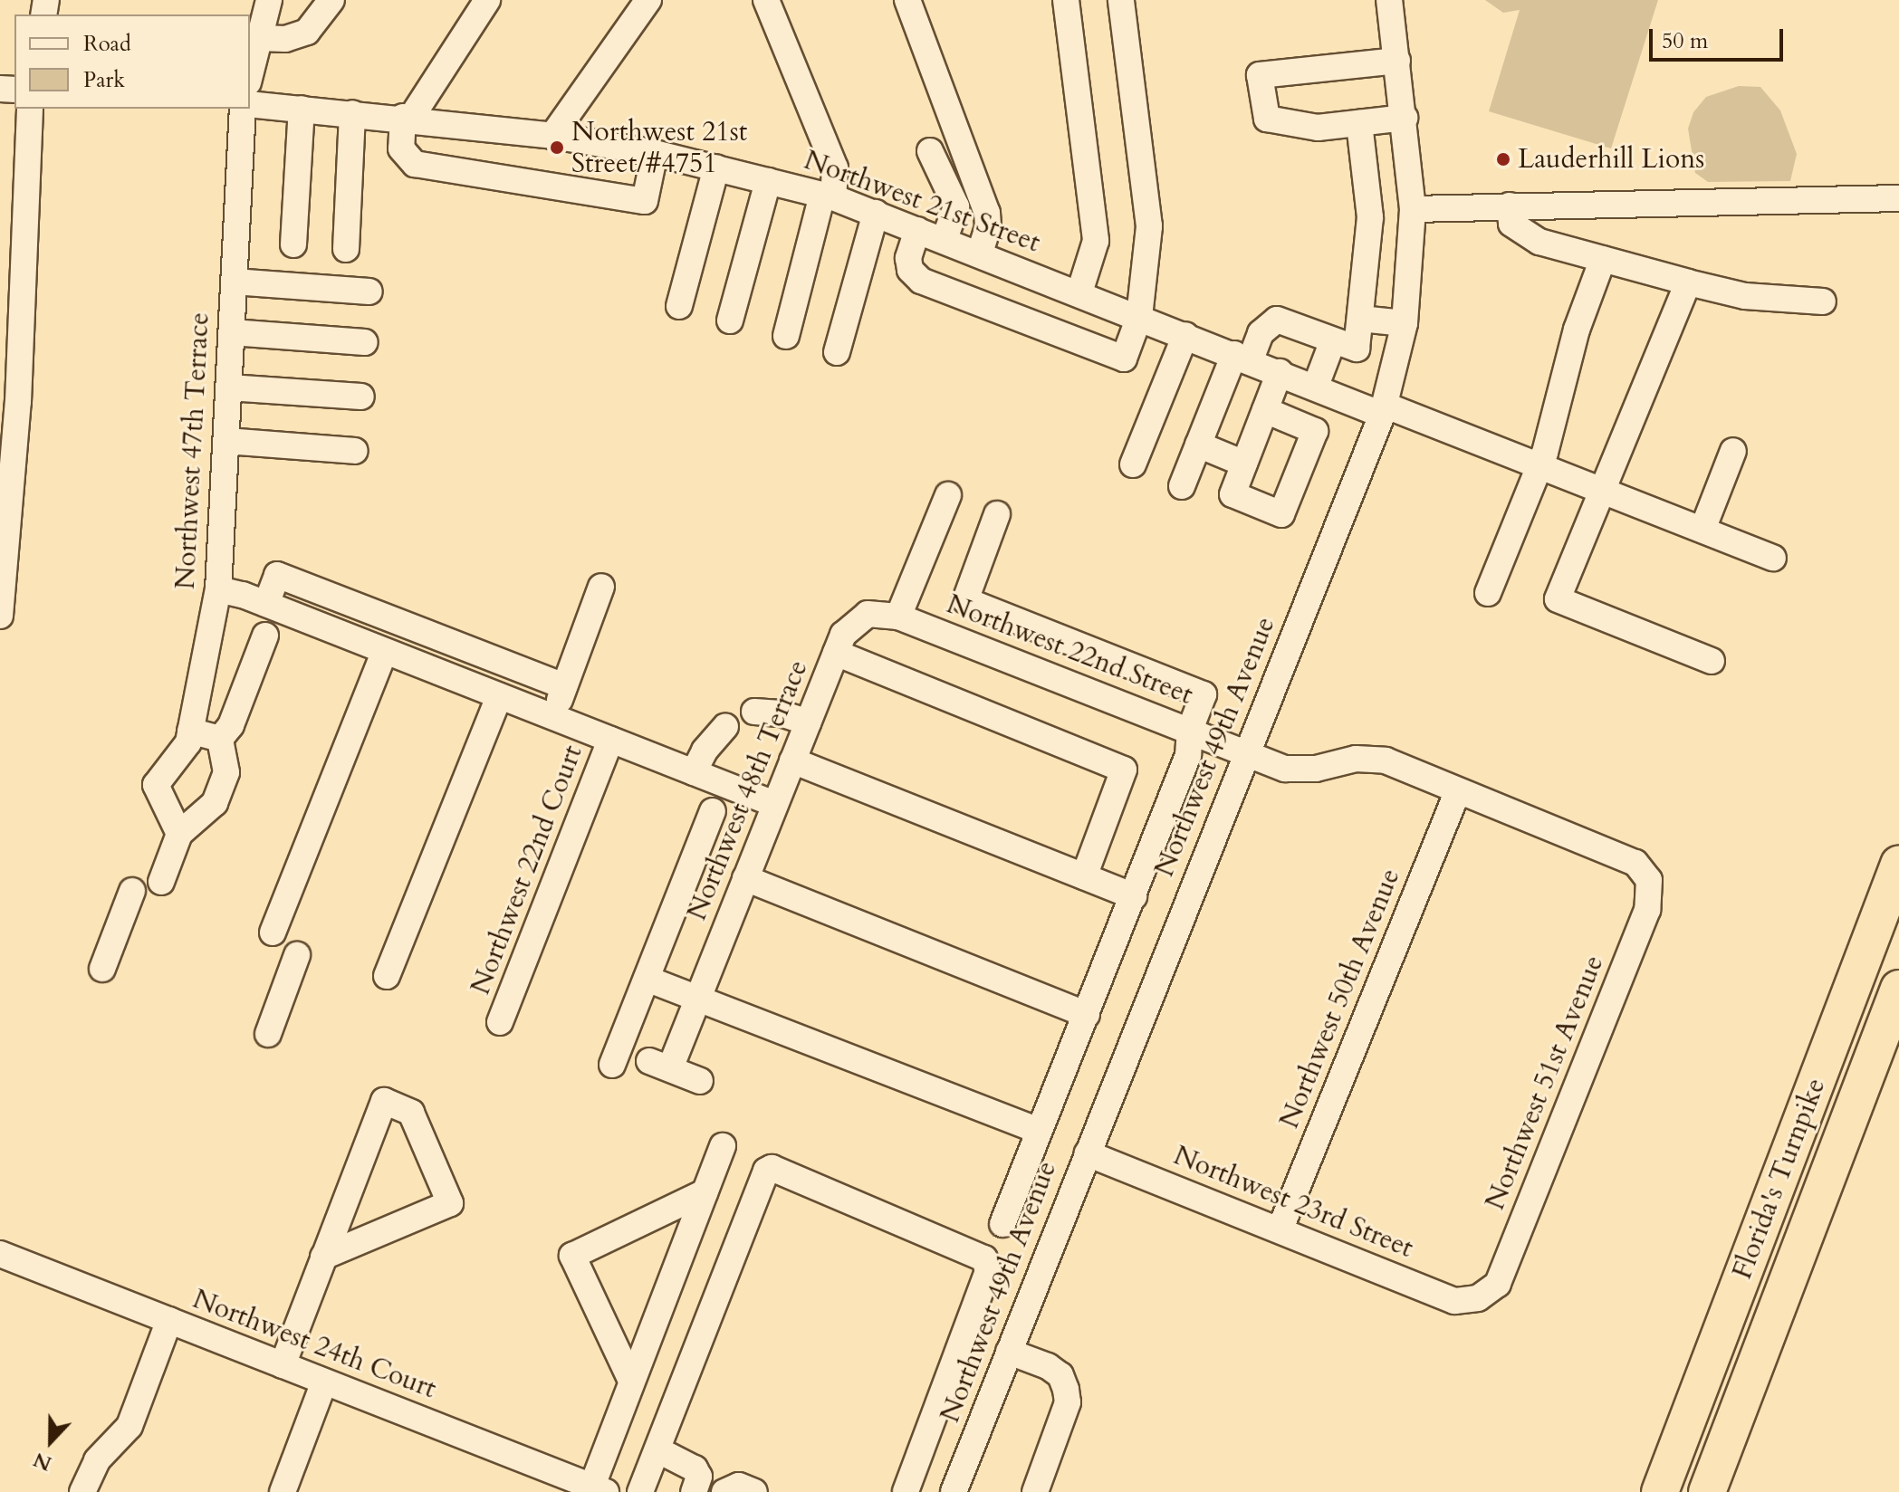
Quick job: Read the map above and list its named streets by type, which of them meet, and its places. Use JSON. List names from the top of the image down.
{
  "streets": {
    "highway": ["Florida's Turnpike"],
    "street": [
      "Northwest 21st Street",
      "Northwest 47th Terrace",
      "Northwest 22nd Street",
      "Northwest 49th Avenue",
      "Northwest 48th Terrace",
      "Northwest 22nd Court",
      "Northwest 50th Avenue",
      "Northwest 51st Avenue",
      "Northwest 23rd Street",
      "Northwest 24th Court"
    ]
  },
  "crossings": [
    ["Northwest 21st Street", "Northwest 49th Avenue"],
    ["Northwest 47th Terrace", "Northwest 22nd Court"],
    ["Northwest 22nd Street", "Northwest 49th Avenue"],
    ["Northwest 22nd Street", "Northwest 48th Terrace"],
    ["Northwest 22nd Street", "Northwest 50th Avenue"],
    ["Northwest 22nd Street", "Northwest 51st Avenue"],
    ["Northwest 49th Avenue", "Northwest 23rd Street"],
    ["Northwest 48th Terrace", "Northwest 22nd Court"],
    ["Northwest 50th Avenue", "Northwest 23rd Street"],
    ["Northwest 51st Avenue", "Northwest 23rd Street"]
  ],
  "places": ["Northwest 21st Street/#4751", "Lauderhill Lions"],
  "legend": ["Road", "Park"],
  "scale_bar": "50 m",
  "north": "bottom"
}
